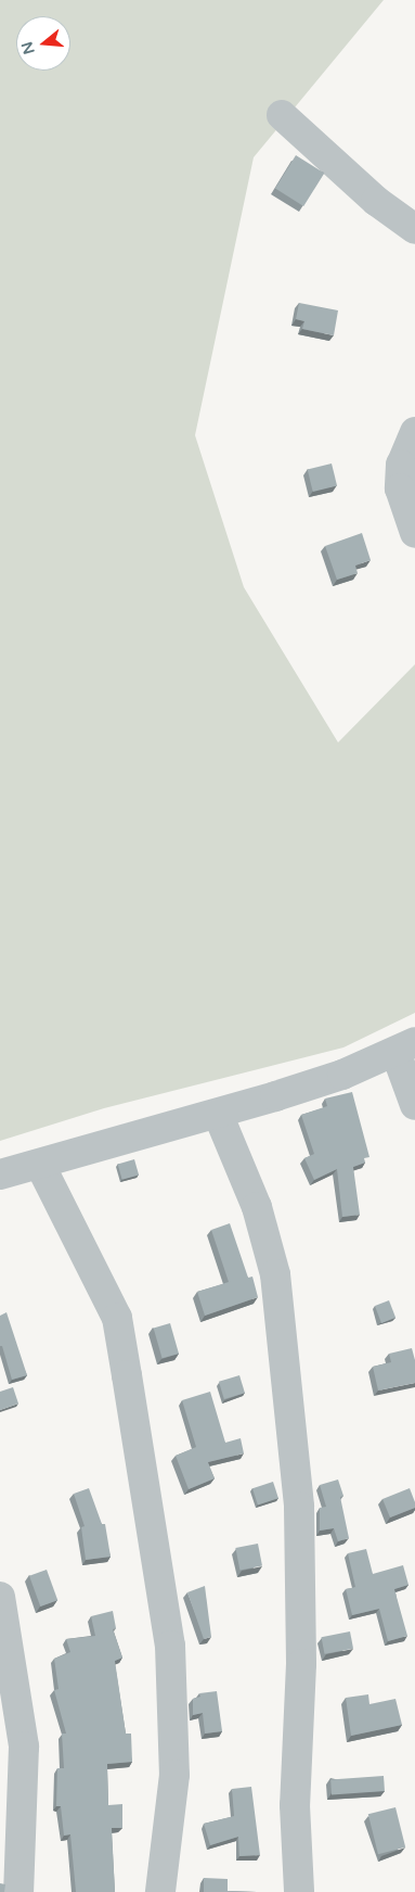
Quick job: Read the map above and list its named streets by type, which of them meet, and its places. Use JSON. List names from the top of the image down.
{
  "north": "left"
}
